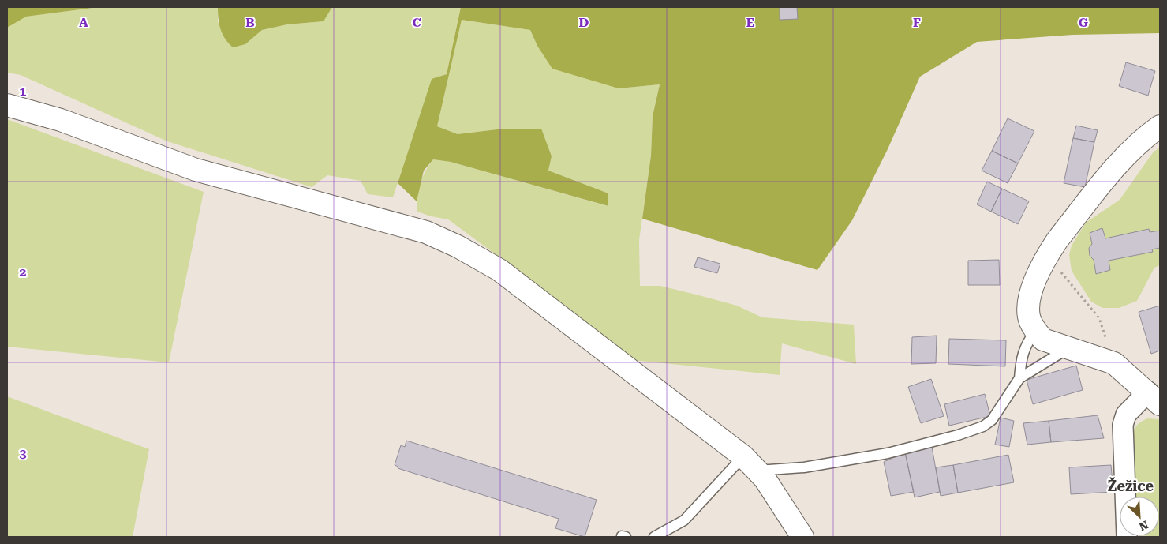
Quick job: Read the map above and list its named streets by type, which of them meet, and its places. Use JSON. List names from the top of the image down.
{
  "districts": ["Žežice"],
  "north": "bottom right",
  "grid": {
    "columns": [
      "A",
      "B",
      "C",
      "D",
      "E",
      "F",
      "G"
    ],
    "rows": ["1", "2", "3"]
  }
}
